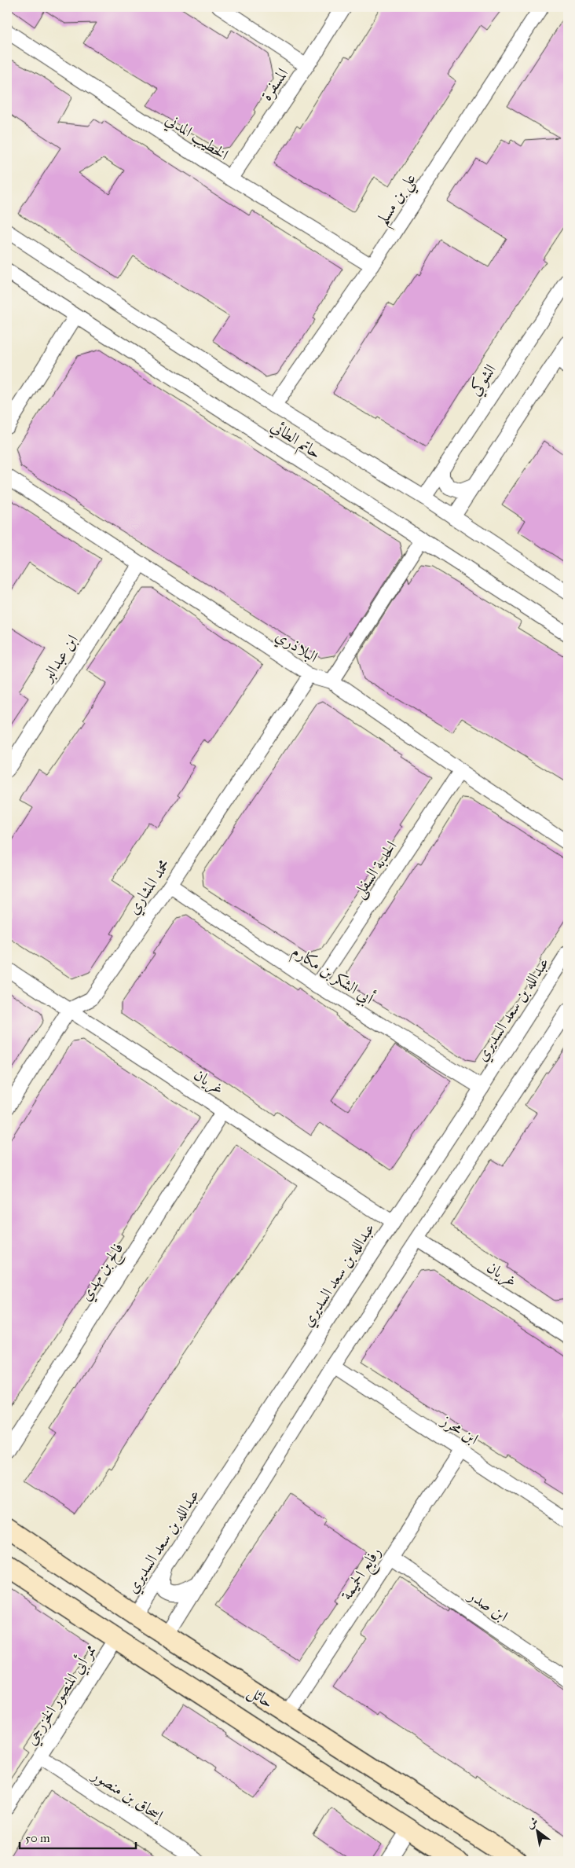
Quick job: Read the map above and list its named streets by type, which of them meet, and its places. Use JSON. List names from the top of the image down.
{
  "streets": {
    "street": [
      "المسفرة",
      "الخطيب المدني",
      "علي بن مسلم",
      "الشوكي",
      "حاتم الطائي",
      "البلاذري",
      "ابن عبدالبر",
      "الحدبة السفلى",
      "محمد المشاري",
      "أبي الشكر بن مكارم",
      "عبدالله بن سعد السديري",
      "غريان",
      "فالح بن مهدي",
      "ابن محرز",
      "رفايع الحميمة",
      "ابن صدر",
      "ممر أبي المنصور الخزرجي",
      "حائل",
      "إسحاق بن منصور"
    ]
  },
  "crossings": [
    ["المسفرة", "الخطيب المدني"],
    ["الخطيب المدني", "علي بن مسلم"],
    ["علي بن مسلم", "حاتم الطائي"],
    ["الشوكي", "حاتم الطائي"],
    ["البلاذري", "ابن عبدالبر"],
    ["البلاذري", "الحدبة السفلى"],
    ["البلاذري", "محمد المشاري"],
    ["الحدبة السفلى", "أبي الشكر بن مكارم"],
    ["محمد المشاري", "أبي الشكر بن مكارم"],
    ["محمد المشاري", "غريان"],
    ["أبي الشكر بن مكارم", "عبدالله بن سعد السديري"],
    ["عبدالله بن سعد السديري", "غريان"],
    ["عبدالله بن سعد السديري", "حائل"],
    ["غريان", "فالح بن مهدي"],
    ["ابن محرز", "رفايع الحميمة"],
    ["رفايع الحميمة", "ابن صدر"],
    ["رفايع الحميمة", "حائل"],
    ["ممر أبي المنصور الخزرجي", "حائل"],
    ["ممر أبي المنصور الخزرجي", "إسحاق بن منصور"]
  ],
  "scale_bar": "50 m",
  "north": "top left"
}
